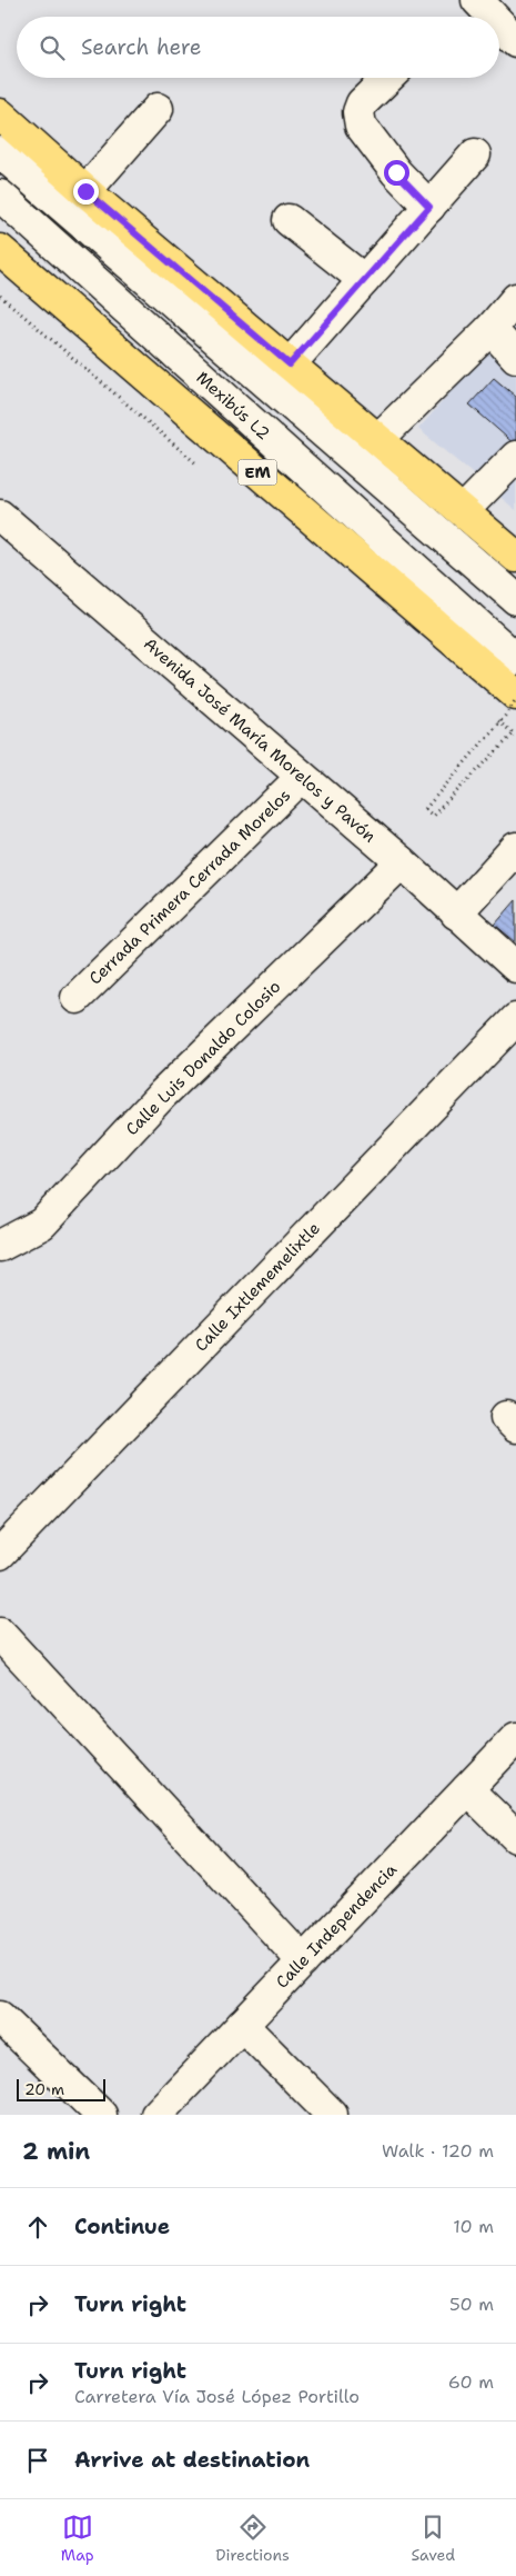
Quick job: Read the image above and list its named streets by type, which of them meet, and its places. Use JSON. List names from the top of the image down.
{
  "streets": {
    "main road": ["EM"],
    "street": [
      "Mexibús L2",
      "Avenida José María Morelos y Pavón",
      "Cerrada Primera Cerrada Morelos",
      "Calle Luis Donaldo Colosio",
      "Calle Ixtlememelixtle",
      "Calle Independencia"
    ]
  },
  "crossings": [
    ["Avenida José María Morelos y Pavón", "Cerrada Primera Cerrada Morelos"],
    ["Avenida José María Morelos y Pavón", "Calle Luis Donaldo Colosio"]
  ],
  "scale_bar": "20 m",
  "page": {
    "search": "Search here",
    "scale": "20 m",
    "heading": ["2 min", "Walk · 120 m"],
    "list": [
      ["Continue", "10 m"],
      ["Turn right", "50 m"],
      ["Turn right", "Carretera Vía José López Portillo", "60 m"],
      "Arrive at destination"
    ],
    "nav": ["Map", "Directions", "Saved"]
  }
}
